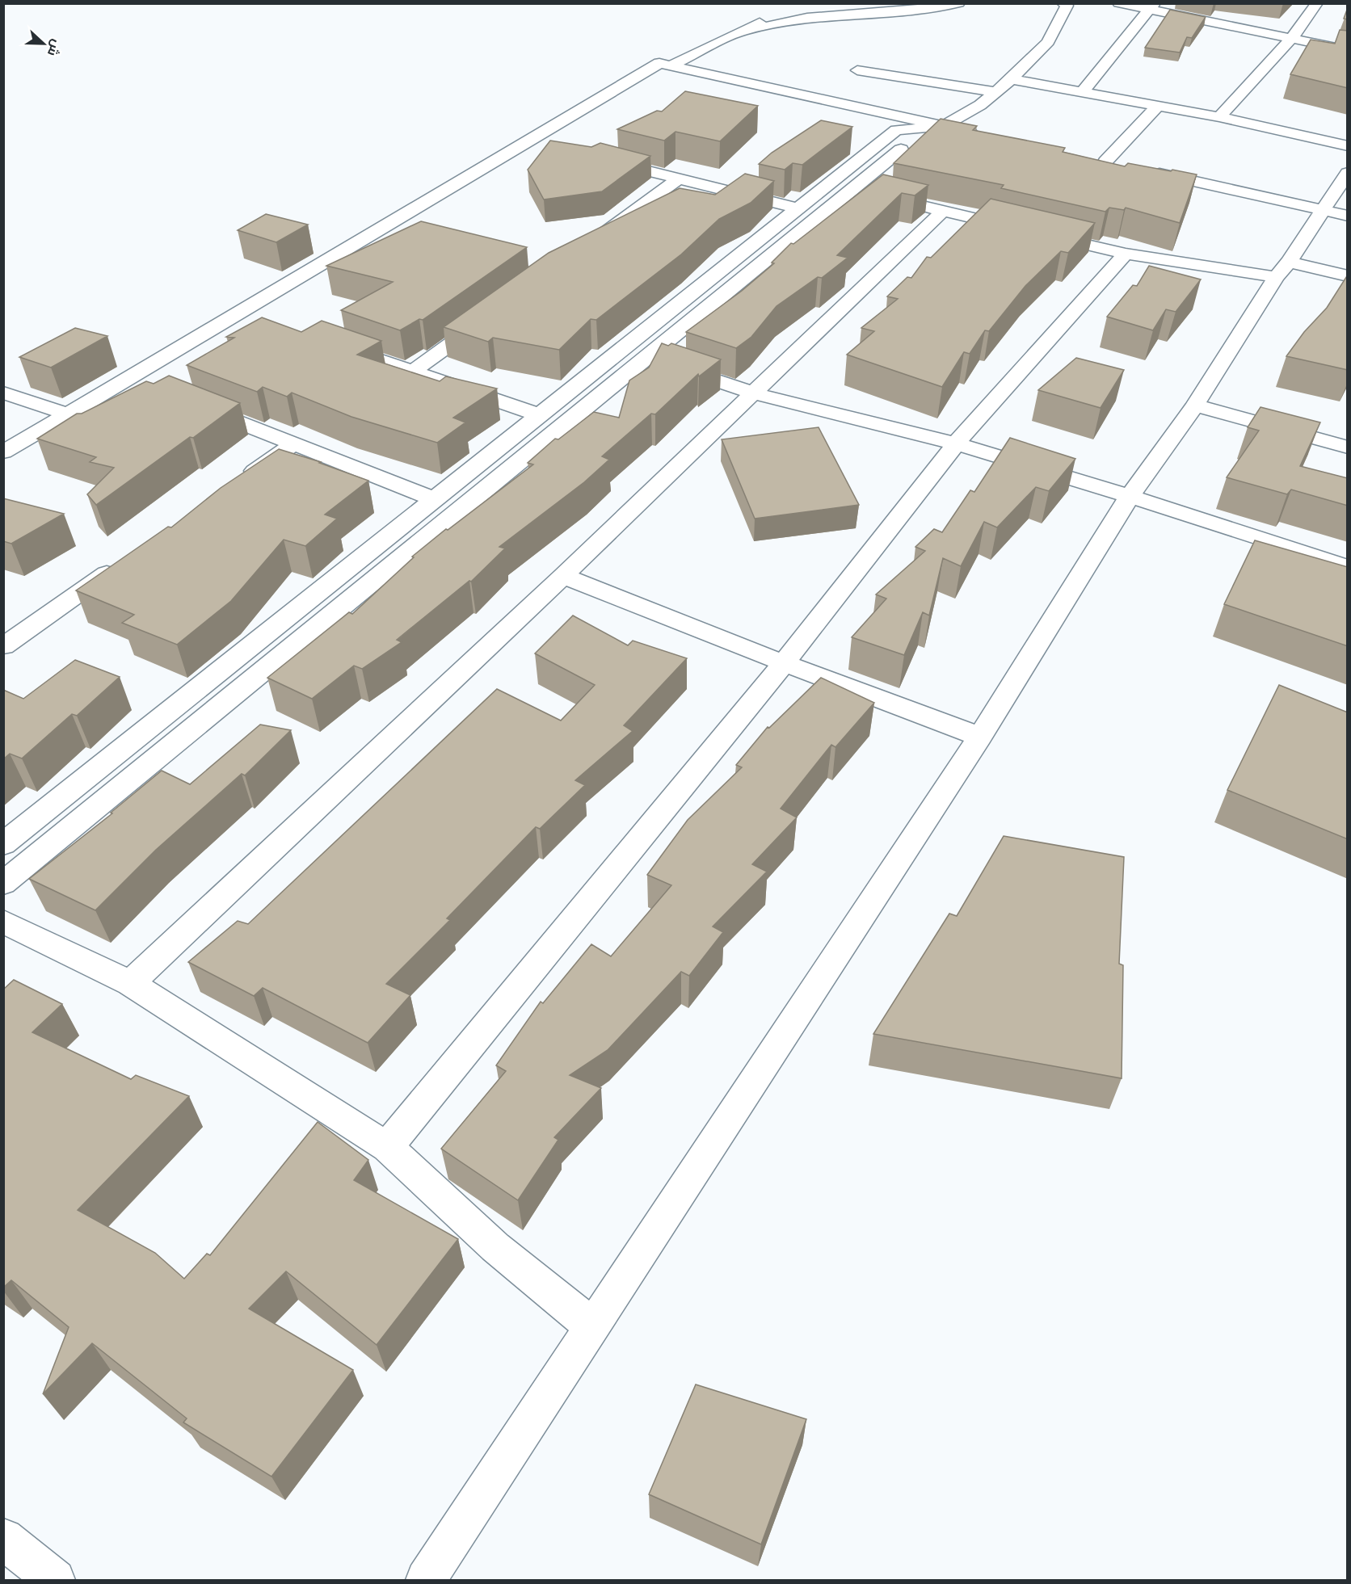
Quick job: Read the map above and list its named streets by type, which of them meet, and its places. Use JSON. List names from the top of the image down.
{
  "north": "right"
}
